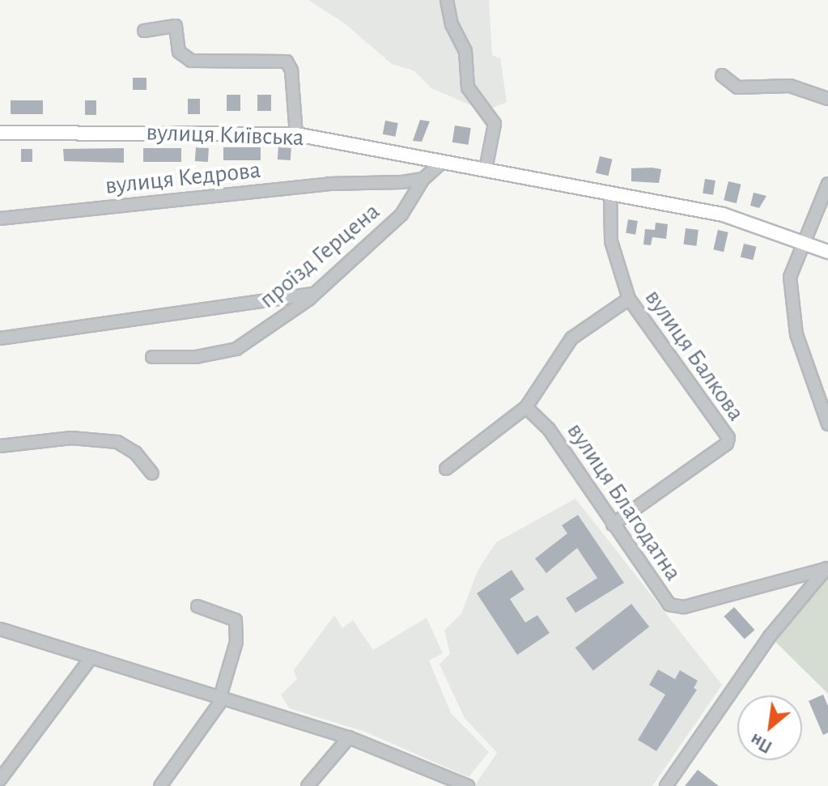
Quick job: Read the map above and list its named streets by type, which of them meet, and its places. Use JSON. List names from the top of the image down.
{
  "streets": {
    "main road": ["вулиця Київська"],
    "street": [
      "вулиця Кедрова",
      "проїзд Герцена",
      "вулиця Балкова",
      "вулиця Благодатна"
    ]
  },
  "crossings": [
    ["вулиця Київська", "вулиця Балкова"],
    ["вулиця Кедрова", "проїзд Герцена"],
    ["вулиця Балкова", "вулиця Благодатна"]
  ],
  "north": "bottom left"
}
